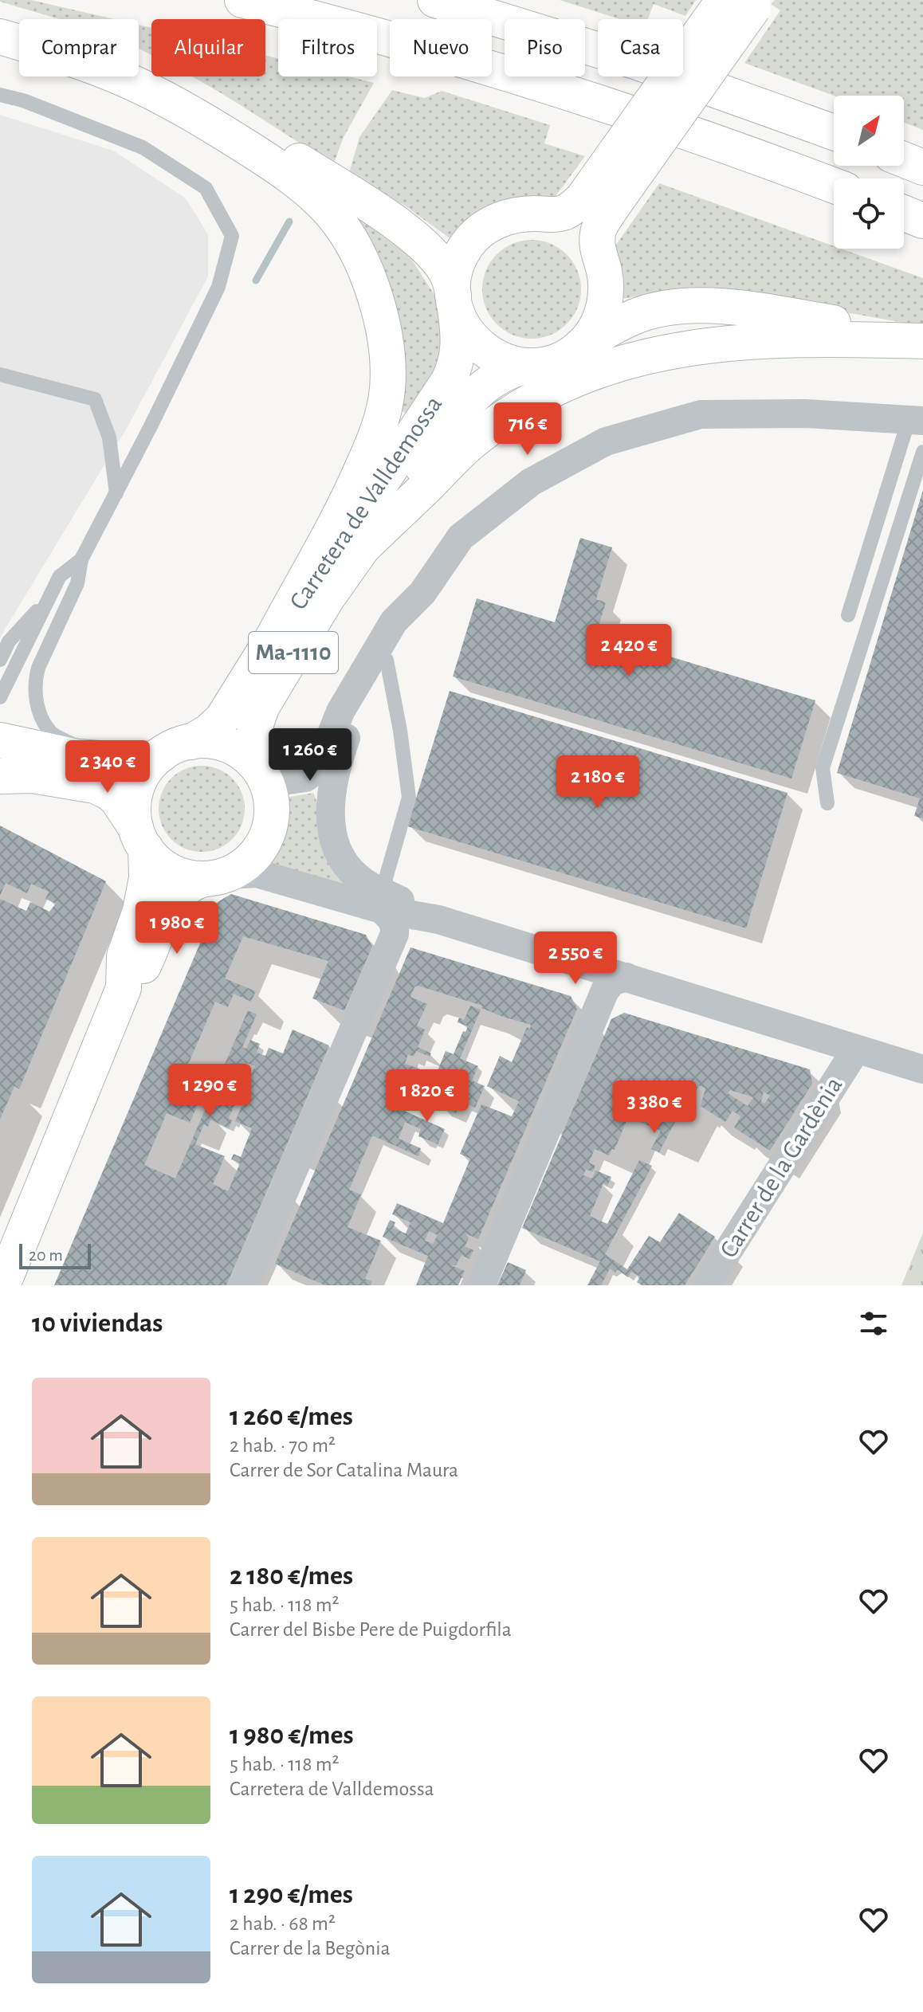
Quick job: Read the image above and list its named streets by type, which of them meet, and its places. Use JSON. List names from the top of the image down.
{
  "streets": {
    "main road": ["Carretera de Valldemossa", "Ma-1110"],
    "street": ["Carrer de la Gardènia"]
  },
  "crossings": [
    ["Carretera de Valldemossa", "Ma-1110"]
  ],
  "scale_bar": "20 m",
  "north": "top right",
  "page": {
    "chip": [
      "Comprar",
      "Alquilar",
      "Filtros",
      "Nuevo",
      "Piso",
      "Casa"
    ],
    "price": [
      "716 €",
      "2 420 €",
      "1 260 €",
      "2 340 €",
      "2 180 €",
      "1 980 €",
      "2 550 €",
      "1 290 €",
      "1 820 €",
      "3 380 €"
    ],
    "scale": "20 m",
    "heading": "10 viviendas",
    "list": [
      {
        "name": "1 260 €/mes",
        "note": "2 hab. · 70 m² · Carrer de Sor Catalina Maura"
      },
      {
        "name": "2 180 €/mes",
        "note": "5 hab. · 118 m² · Carrer del Bisbe Pere de Puigdorfila"
      },
      {
        "name": "1 980 €/mes",
        "note": "5 hab. · 118 m² · Carretera de Valldemossa"
      },
      {
        "name": "1 290 €/mes",
        "note": "2 hab. · 68 m² · Carrer de la Begònia"
      }
    ]
  }
}
